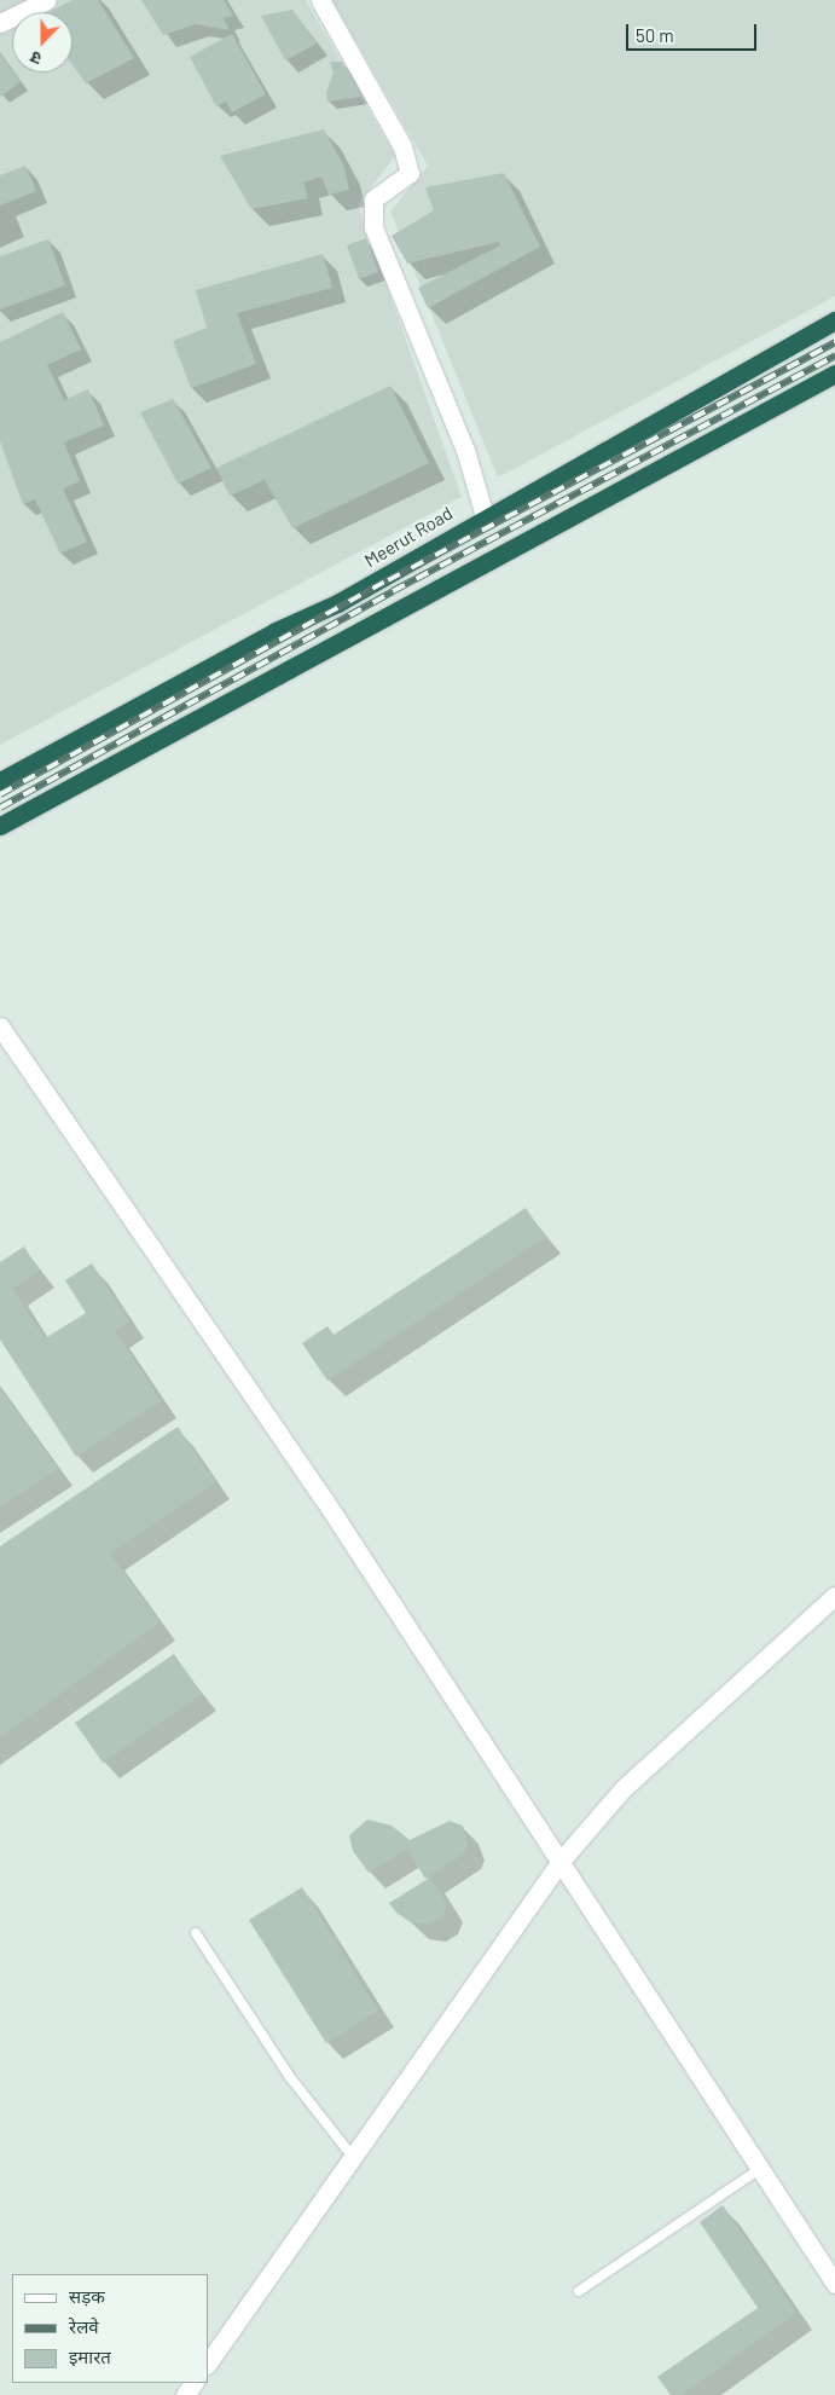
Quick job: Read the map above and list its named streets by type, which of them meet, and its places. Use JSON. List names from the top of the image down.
{
  "streets": {
    "highway": ["Meerut Road"]
  },
  "legend": ["सड़क", "रेलवे", "इमारत"],
  "scale_bar": "50 m",
  "north": "bottom"
}
